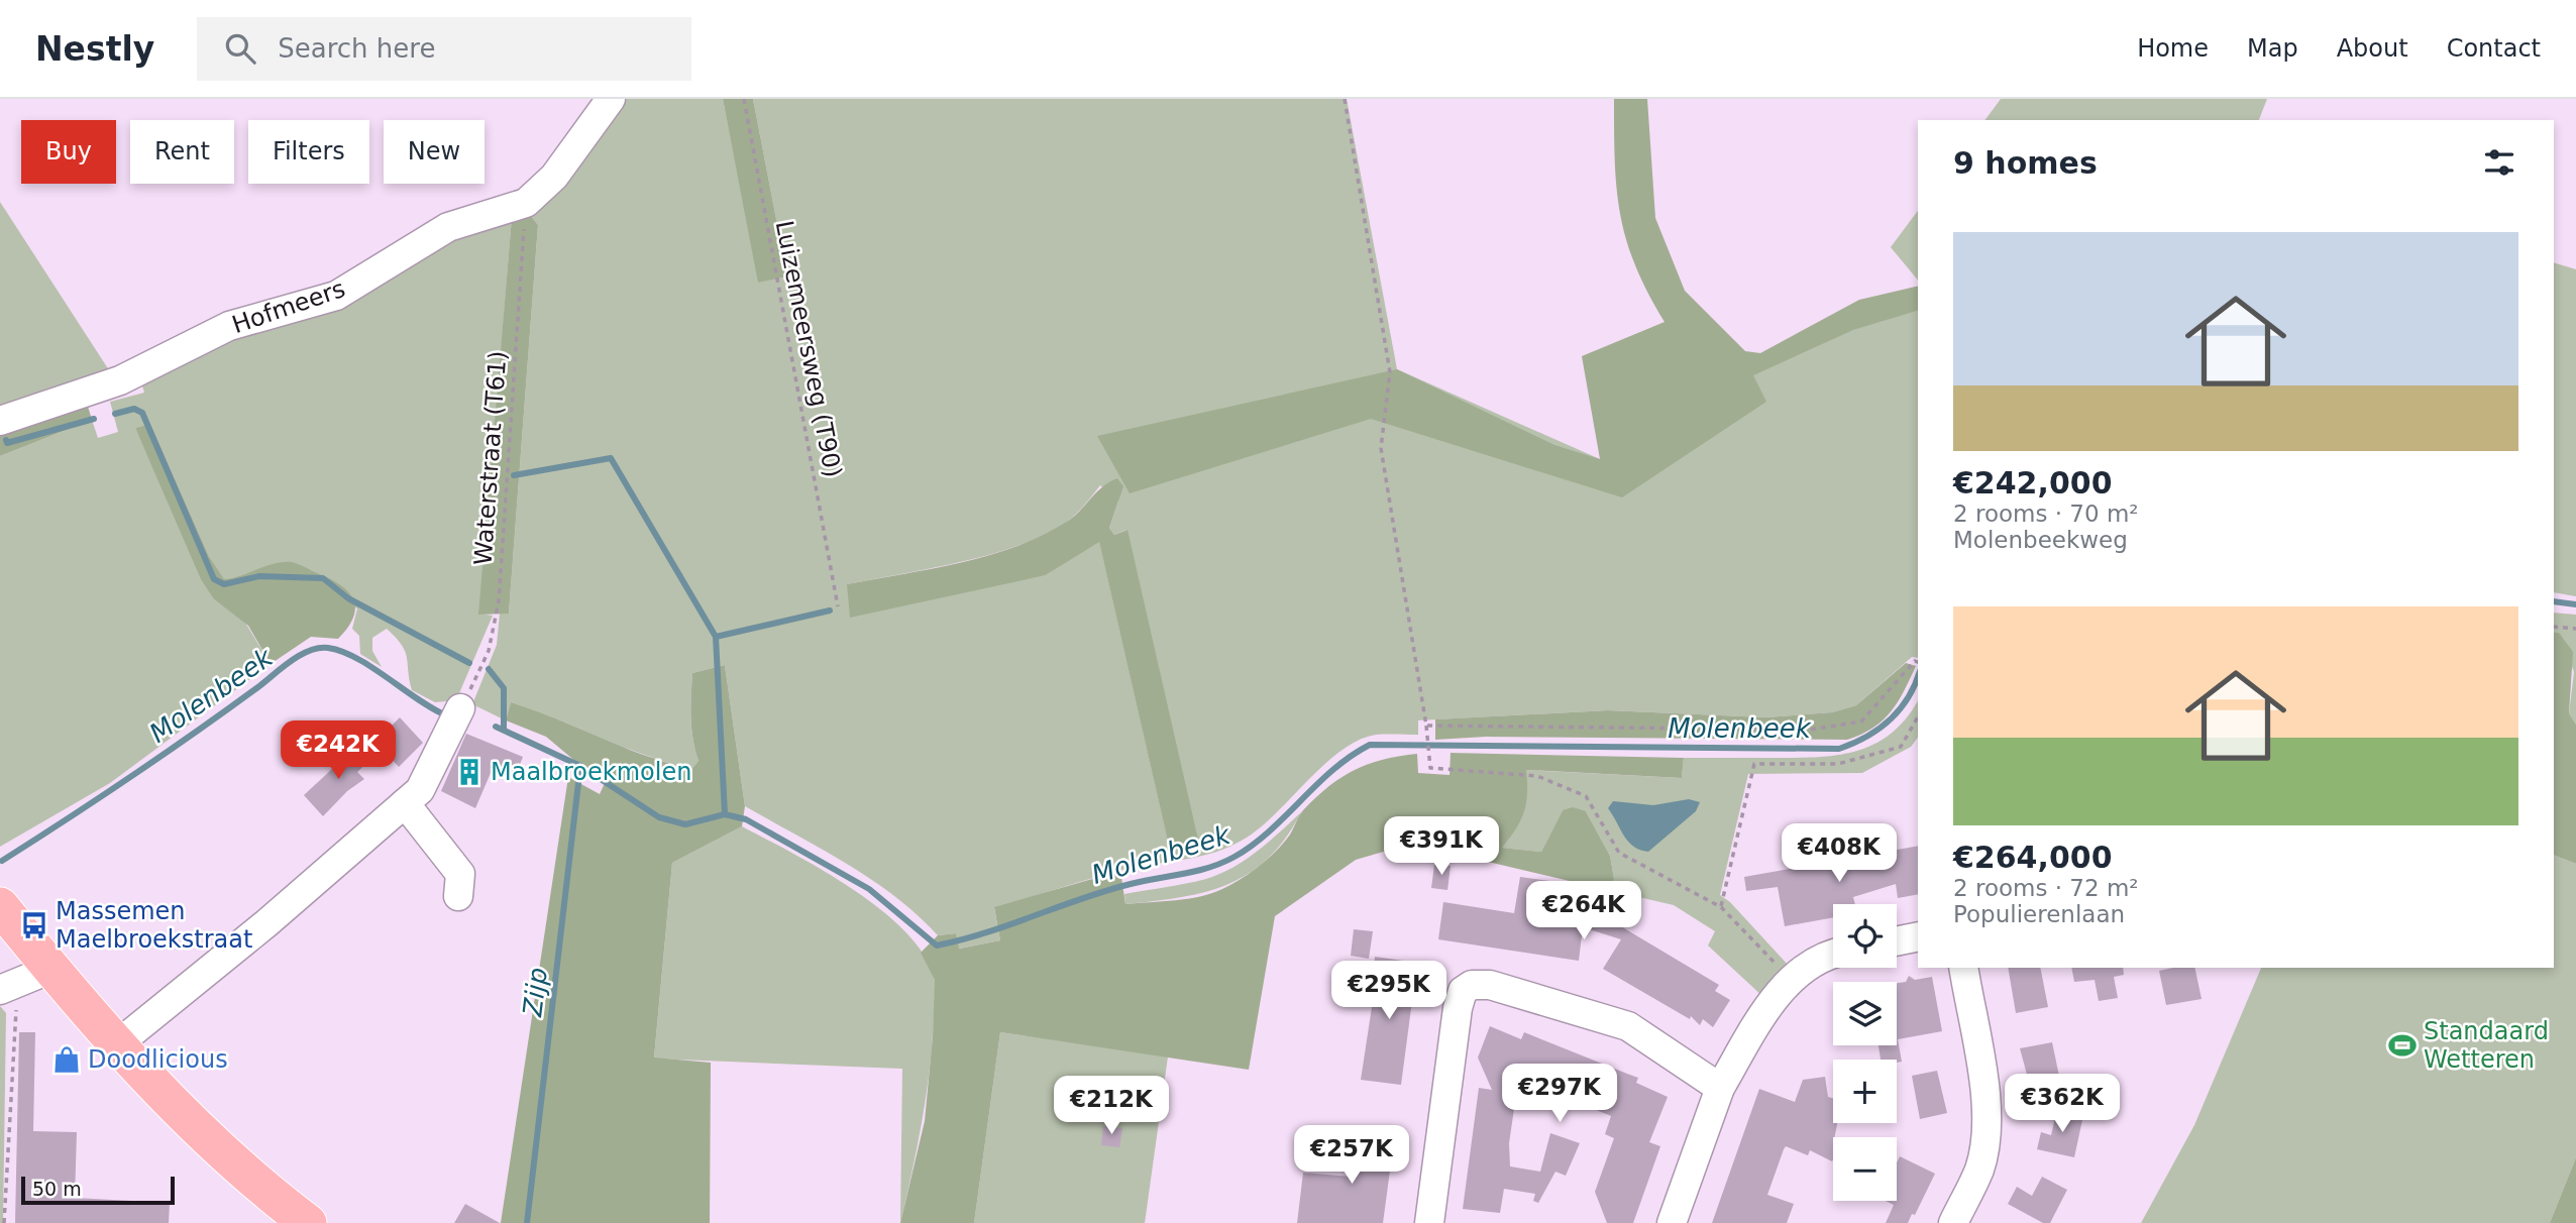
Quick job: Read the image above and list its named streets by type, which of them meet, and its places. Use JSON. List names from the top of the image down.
{
  "streets": {
    "street": ["Hofmeers"],
    "path": ["Luizemeersweg (T90)", "Waterstraat (T61)"]
  },
  "crossings": [
    ["Hofmeers", "Waterstraat (T61)"]
  ],
  "water": ["Molenbeek", "Zijp"],
  "places": {
    "building": ["Maalbroekmolen"],
    "bus stop": ["Massemen Maelbroekstraat"],
    "sports": ["Standaard Wetteren"],
    "shop": ["Doodlicious"]
  },
  "scale_bar": "50 m",
  "page": {
    "header": "Nestly",
    "search": "Search here",
    "nav": [
      "Home",
      "Map",
      "About",
      "Contact"
    ],
    "chip": [
      "Buy",
      "Rent",
      "Filters",
      "New"
    ],
    "heading": "9 homes",
    "list": [
      {
        "name": "€242,000",
        "note": "2 rooms · 70 m² · Molenbeekweg"
      },
      {
        "name": "€264,000",
        "note": "2 rooms · 72 m² · Populierenlaan"
      }
    ],
    "price": [
      "€242K",
      "€391K",
      "€408K",
      "€264K",
      "€295K",
      "€297K",
      "€362K",
      "€212K",
      "€257K"
    ],
    "map_buttons": ["+", "−"],
    "scale": "50 m"
  }
}
